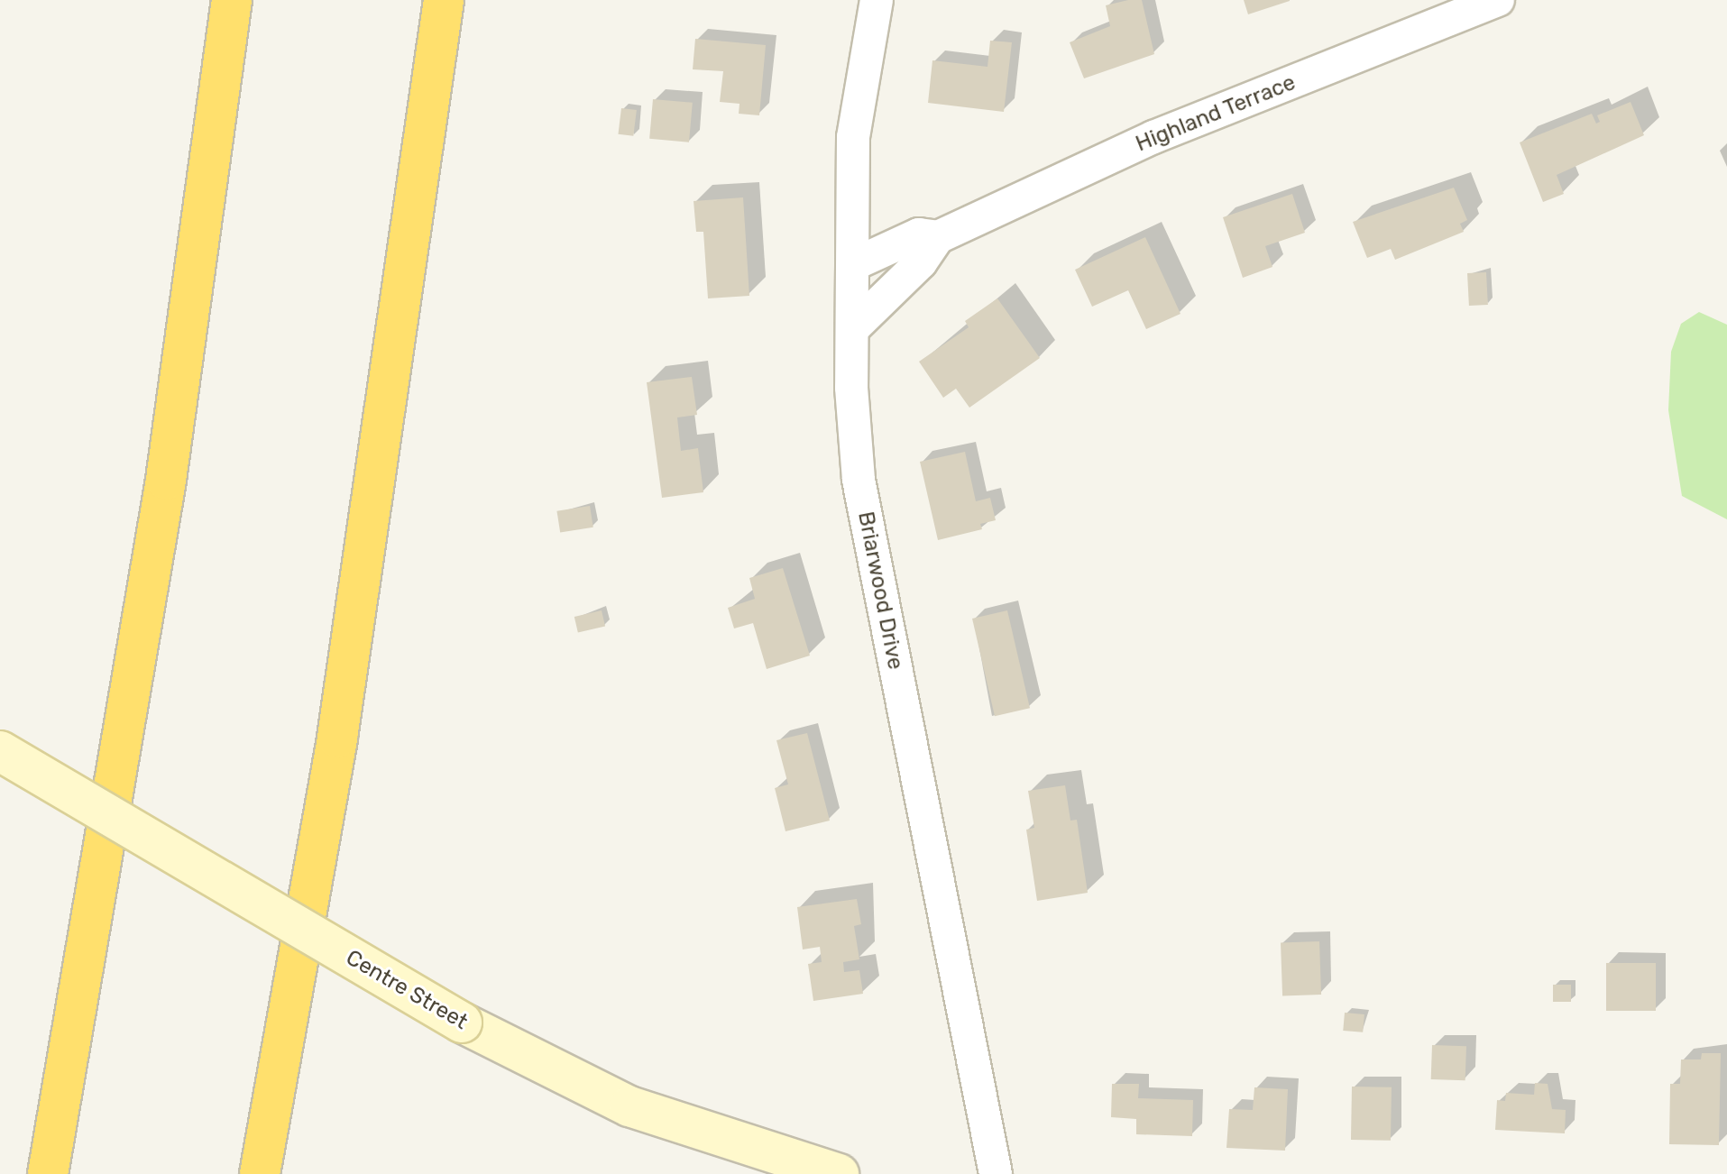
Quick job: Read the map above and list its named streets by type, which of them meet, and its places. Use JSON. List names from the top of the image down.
{
  "streets": {
    "main road": ["Centre Street"],
    "street": ["Highland Terrace", "Briarwood Drive"]
  },
  "crossings": [
    ["Highland Terrace", "Briarwood Drive"]
  ]
}
